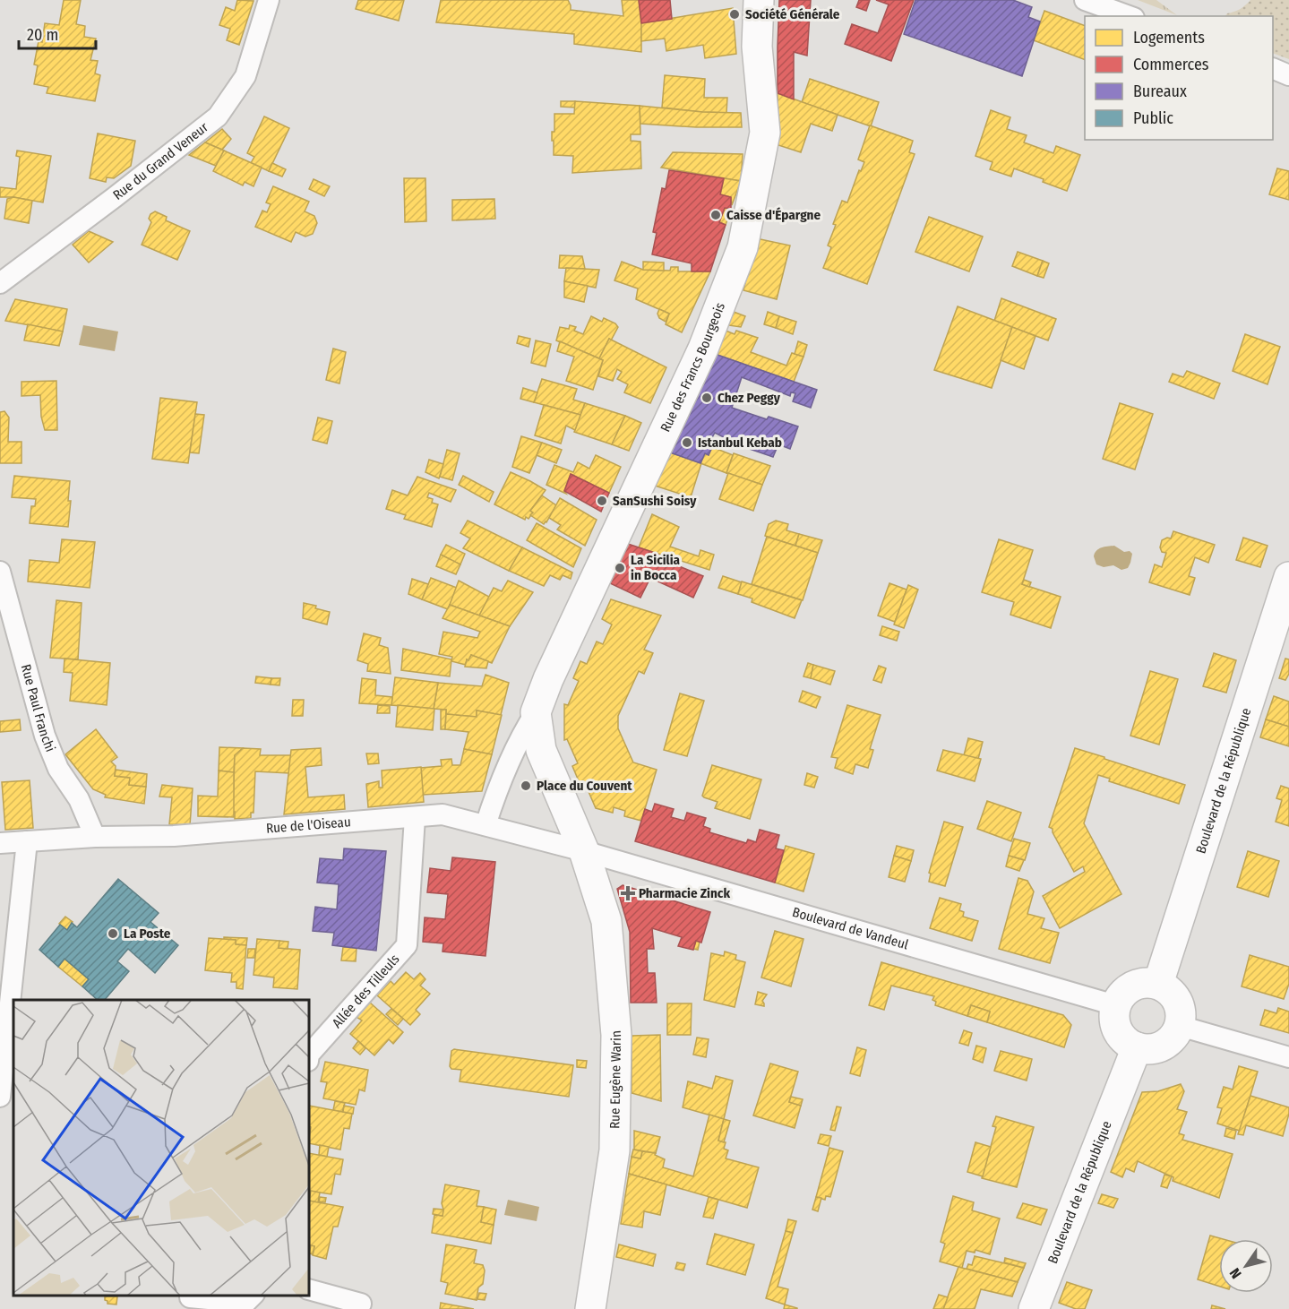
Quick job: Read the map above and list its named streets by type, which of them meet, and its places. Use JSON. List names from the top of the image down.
{
  "streets": {
    "main road": ["Rue des Francs Bourgeois", "Boulevard de la République", "Rue Eugène Warin"],
    "street": [
      "Rue du Grand Veneur",
      "Rue Paul Franchi",
      "Rue de l'Oiseau",
      "Boulevard de Vandeul",
      "Allée des Tilleuls"
    ]
  },
  "crossings": [
    ["Rue des Francs Bourgeois", "Rue de l'Oiseau"],
    ["Rue des Francs Bourgeois", "Boulevard de Vandeul"],
    ["Rue des Francs Bourgeois", "Rue Eugène Warin"],
    ["Rue Paul Franchi", "Rue de l'Oiseau"],
    ["Boulevard de la République", "Boulevard de Vandeul"],
    ["Rue de l'Oiseau", "Boulevard de Vandeul"],
    ["Rue de l'Oiseau", "Allée des Tilleuls"],
    ["Rue de l'Oiseau", "Rue Eugène Warin"],
    ["Boulevard de Vandeul", "Rue Eugène Warin"]
  ],
  "places": {
    "other": [
      "Société Générale",
      "Caisse d'Épargne",
      "Chez Peggy",
      "Istanbul Kebab",
      "SanSushi Soisy",
      "La Sicilia in Bocca",
      "Place du Couvent",
      "La Poste"
    ],
    "health": ["Pharmacie Zinck"]
  },
  "legend": [
    "Logements",
    "Commerces",
    "Bureaux",
    "Public"
  ],
  "scale_bar": "20 m",
  "north": "bottom left"
}
